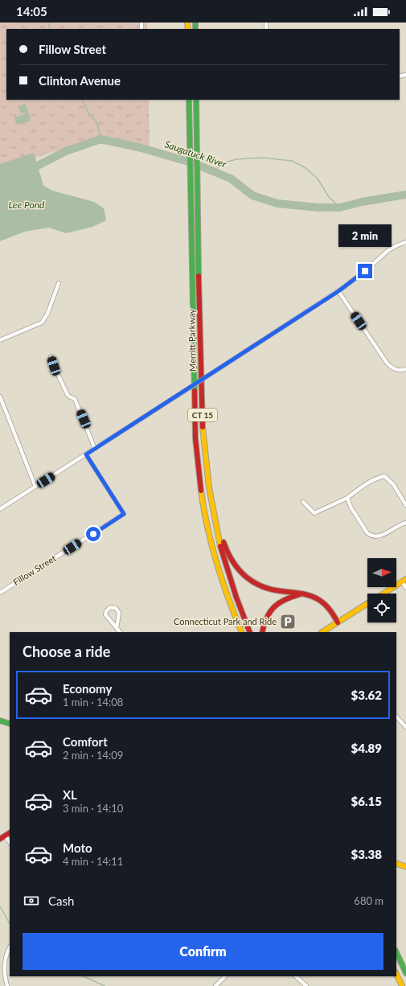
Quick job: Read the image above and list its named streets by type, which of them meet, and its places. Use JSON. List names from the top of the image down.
{
  "streets": {
    "main road": ["Merritt Parkway", "CT 15"],
    "street": ["Fillow Street"]
  },
  "water": ["Saugatuck River", "Lee Pond"],
  "places": {
    "parking": ["Connecticut Park and Ride"]
  },
  "north": "right",
  "page": {
    "status": "14:05",
    "banner": ["Fillow Street", "Clinton Avenue"],
    "bubble": "2 min",
    "heading": "Choose a ride",
    "list": [
      {
        "name": "Economy",
        "note": "1 min · 14:08",
        "value": "$3.62"
      },
      {
        "name": "Comfort",
        "note": "2 min · 14:09",
        "value": "$4.89"
      },
      {
        "name": "XL",
        "note": "3 min · 14:10",
        "value": "$6.15"
      },
      {
        "name": "Moto",
        "note": "4 min · 14:11",
        "value": "$3.38"
      }
    ],
    "pay": ["Cash", "680 m"],
    "buttons": "Confirm"
  }
}
